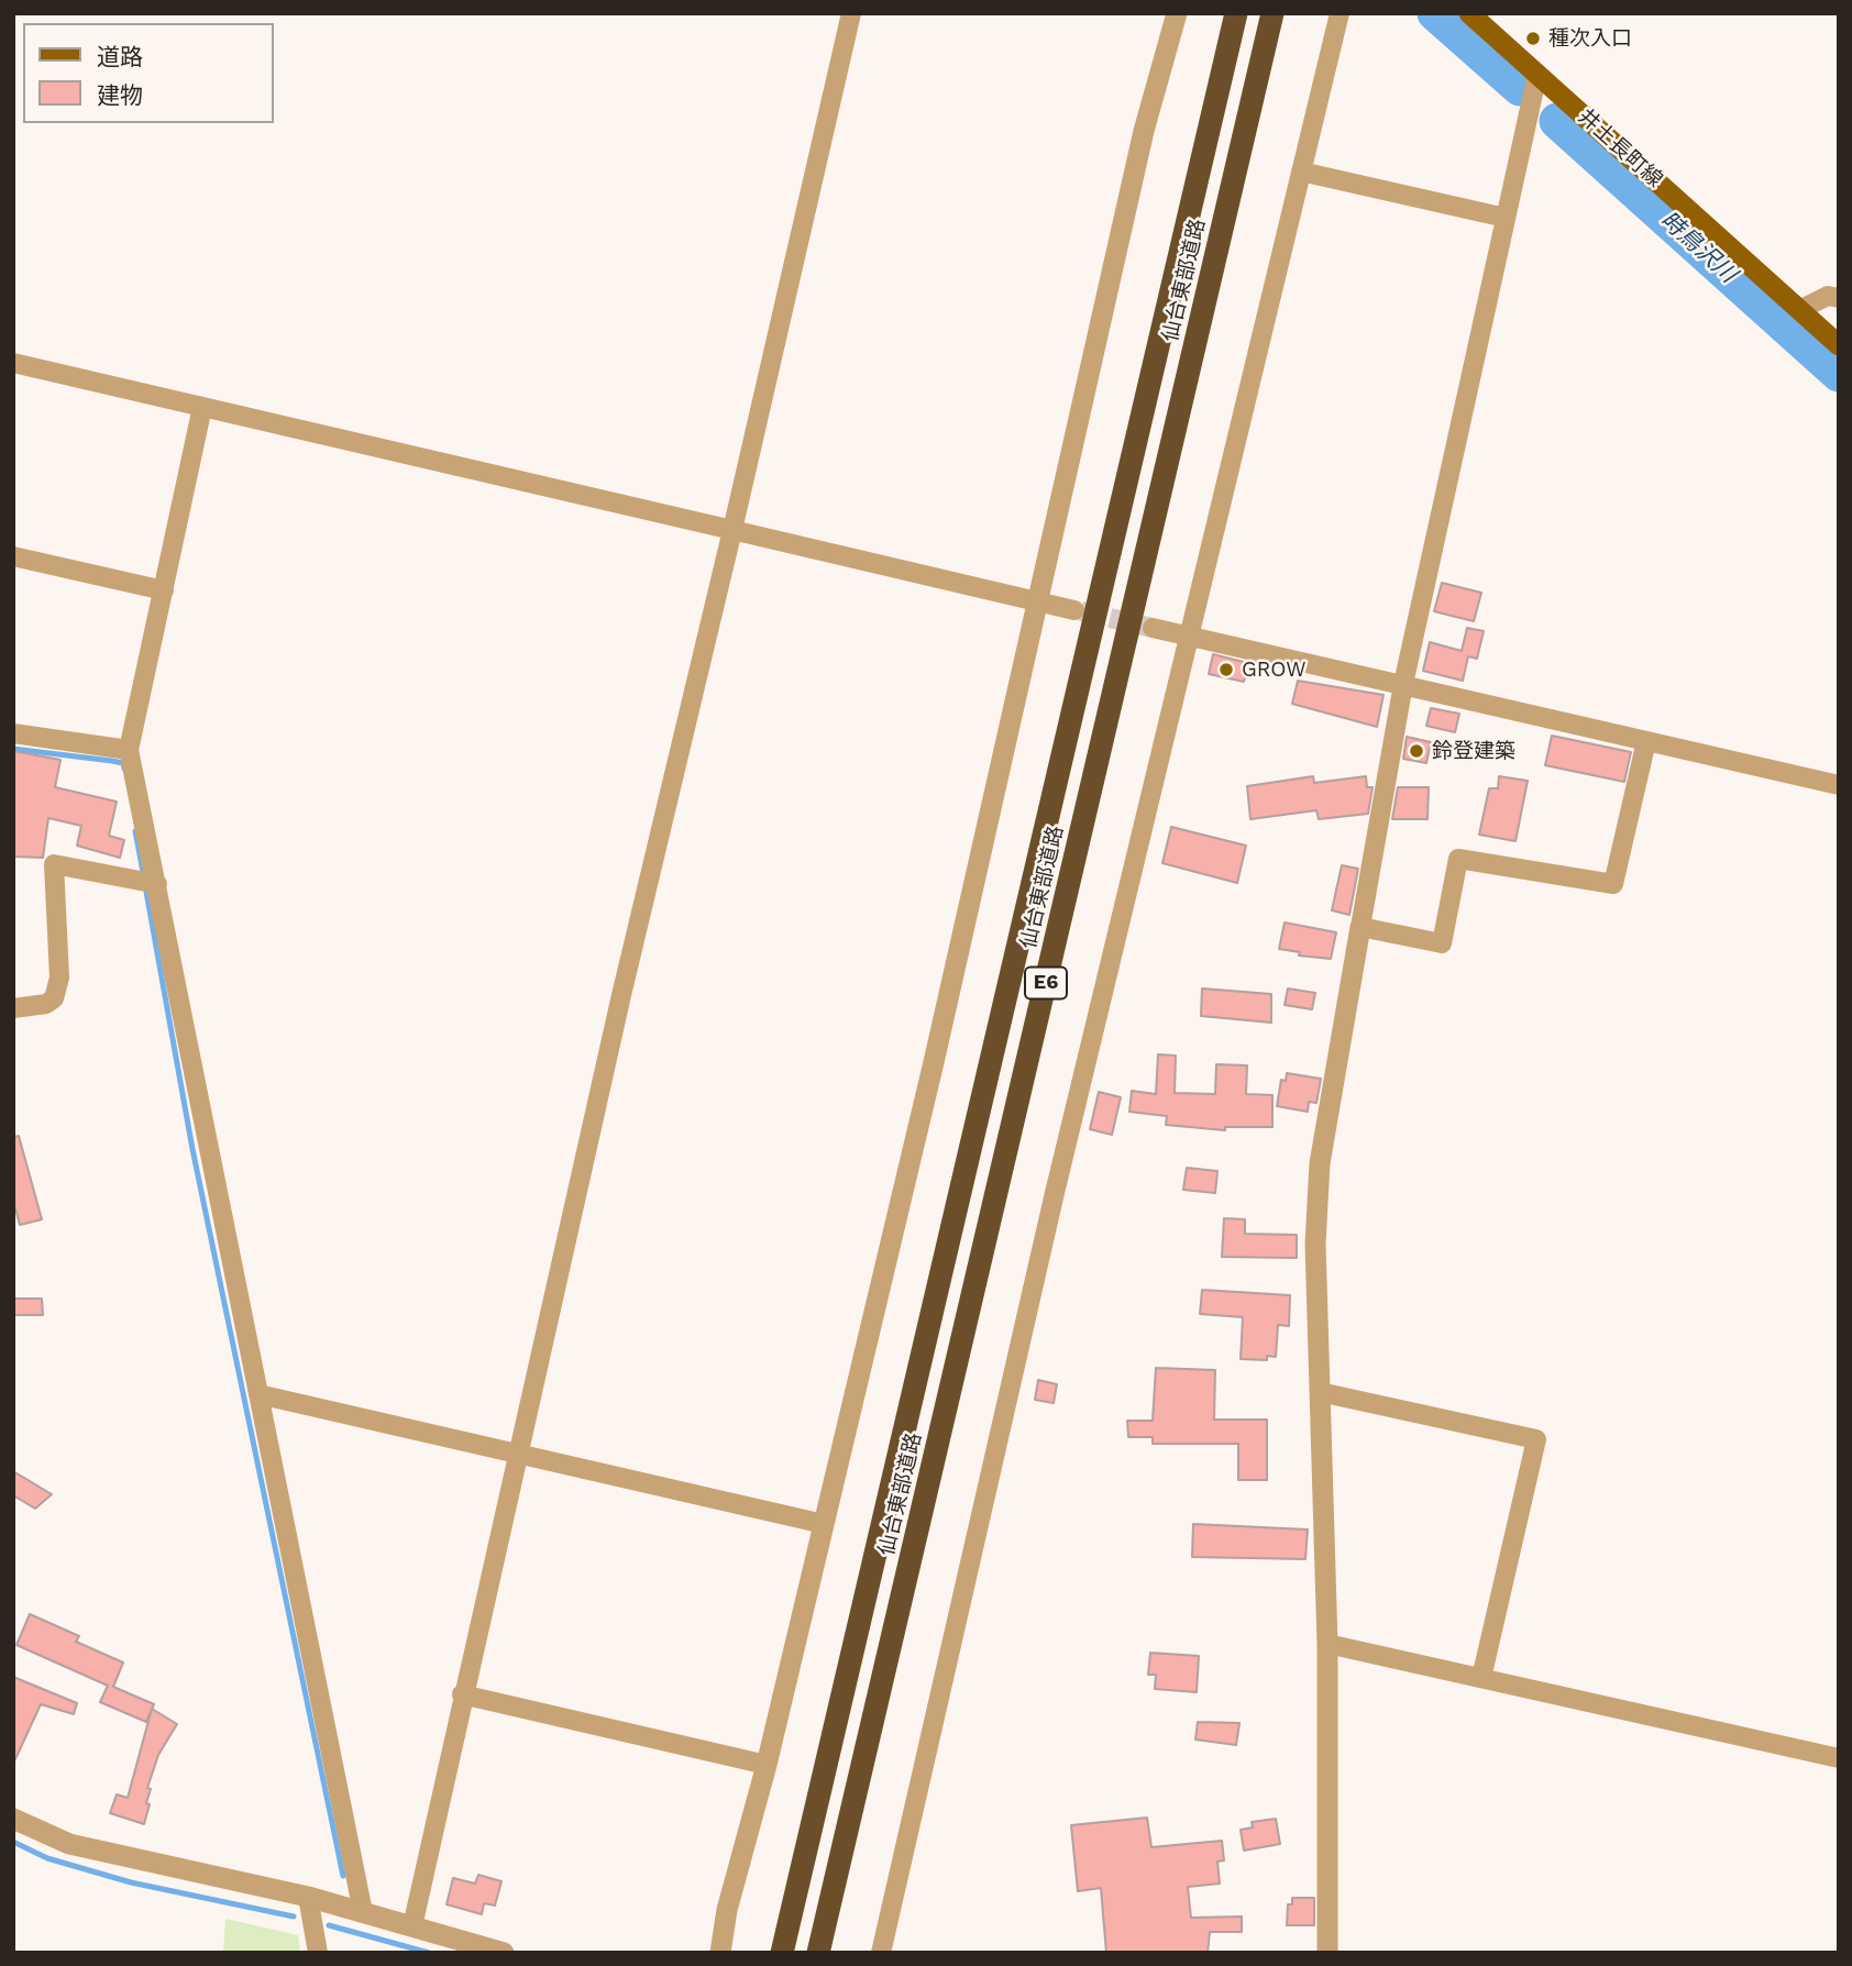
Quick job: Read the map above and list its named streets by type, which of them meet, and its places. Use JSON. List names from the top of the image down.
{
  "streets": {
    "highway": ["仙台東部道路", "E6"],
    "main road": ["井土長町線"]
  },
  "water": ["時鳥沢川"],
  "places": ["種次入口", "GROW", "鈴登建築"],
  "legend": ["道路", "建物"]
}
